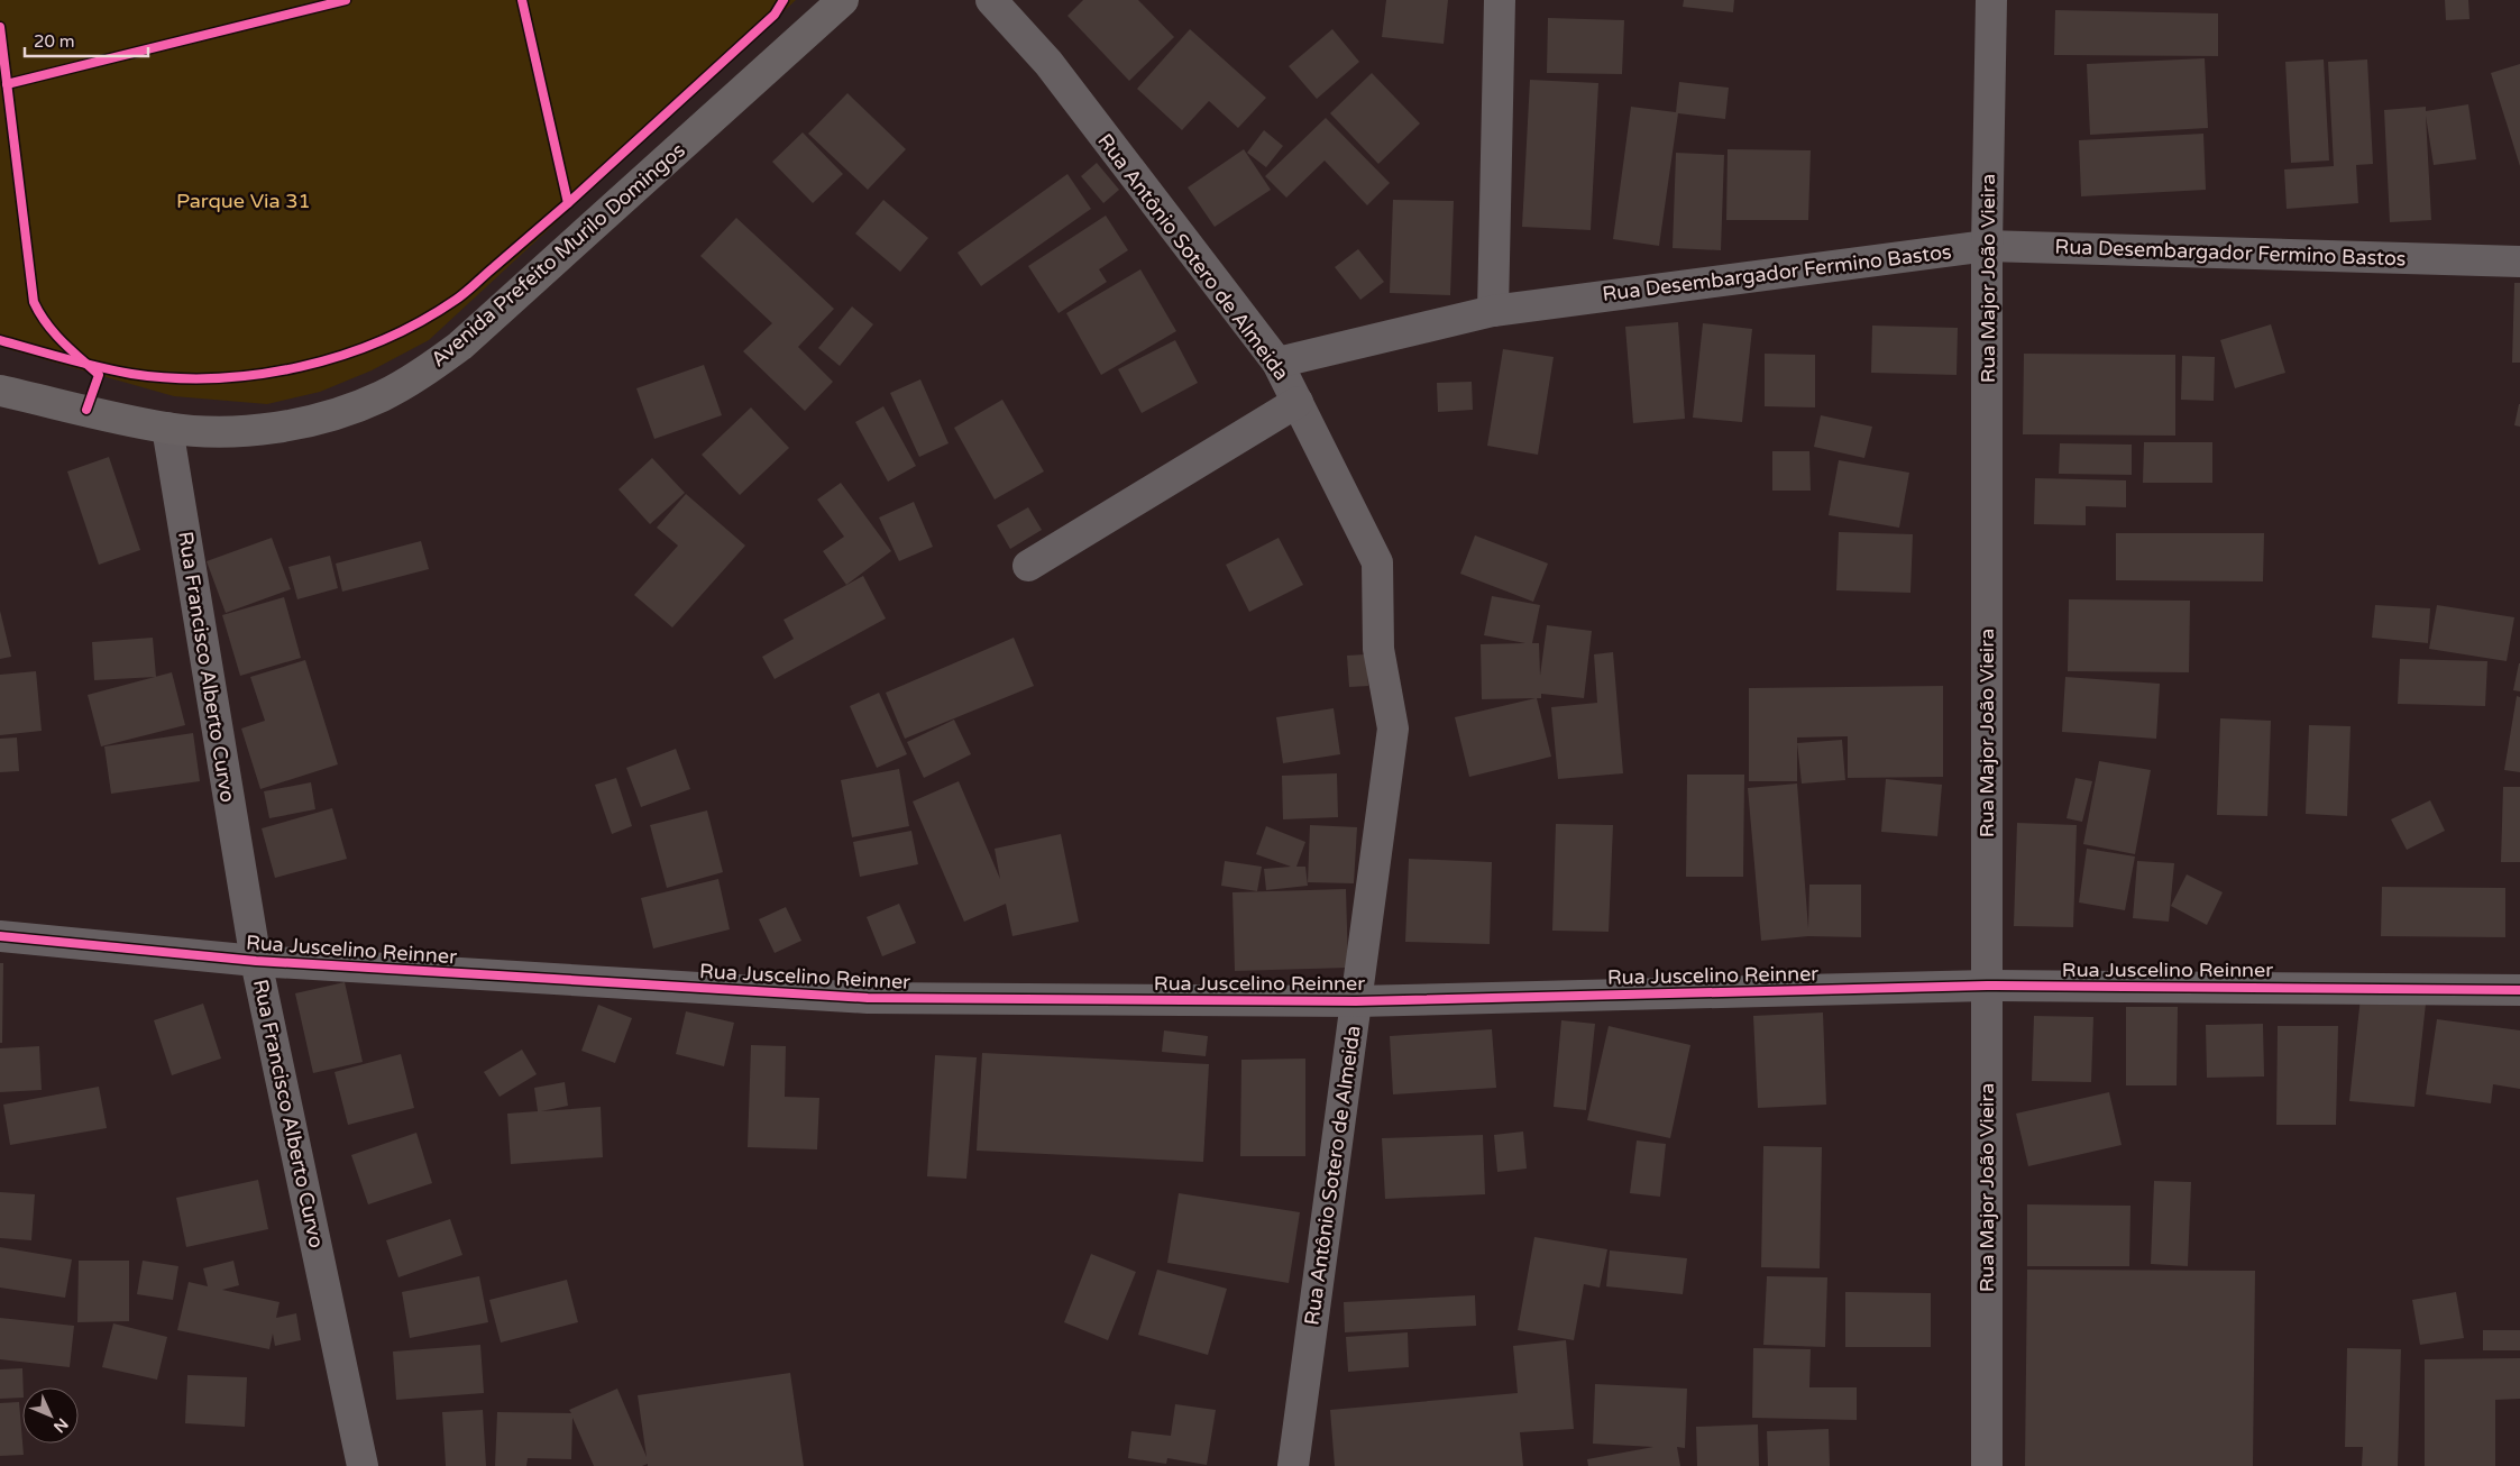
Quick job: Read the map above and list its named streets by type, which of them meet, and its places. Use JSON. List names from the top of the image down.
{
  "streets": {
    "main road": ["Avenida Prefeito Murilo Domingos"],
    "street": [
      "Rua Desembargador Fermino Bastos",
      "Rua Antônio Sotero de Almeida",
      "Rua Major João Vieira",
      "Rua Francisco Alberto Curvo",
      "Rua Juscelino Reinner"
    ]
  },
  "crossings": [
    ["Rua Desembargador Fermino Bastos", "Rua Antônio Sotero de Almeida"],
    ["Rua Desembargador Fermino Bastos", "Rua Major João Vieira"],
    ["Avenida Prefeito Murilo Domingos", "Rua Francisco Alberto Curvo"],
    ["Rua Antônio Sotero de Almeida", "Rua Juscelino Reinner"],
    ["Rua Major João Vieira", "Rua Juscelino Reinner"],
    ["Rua Francisco Alberto Curvo", "Rua Juscelino Reinner"]
  ],
  "parks": ["Parque Via 31"],
  "scale_bar": "20 m",
  "north": "bottom right"
}
